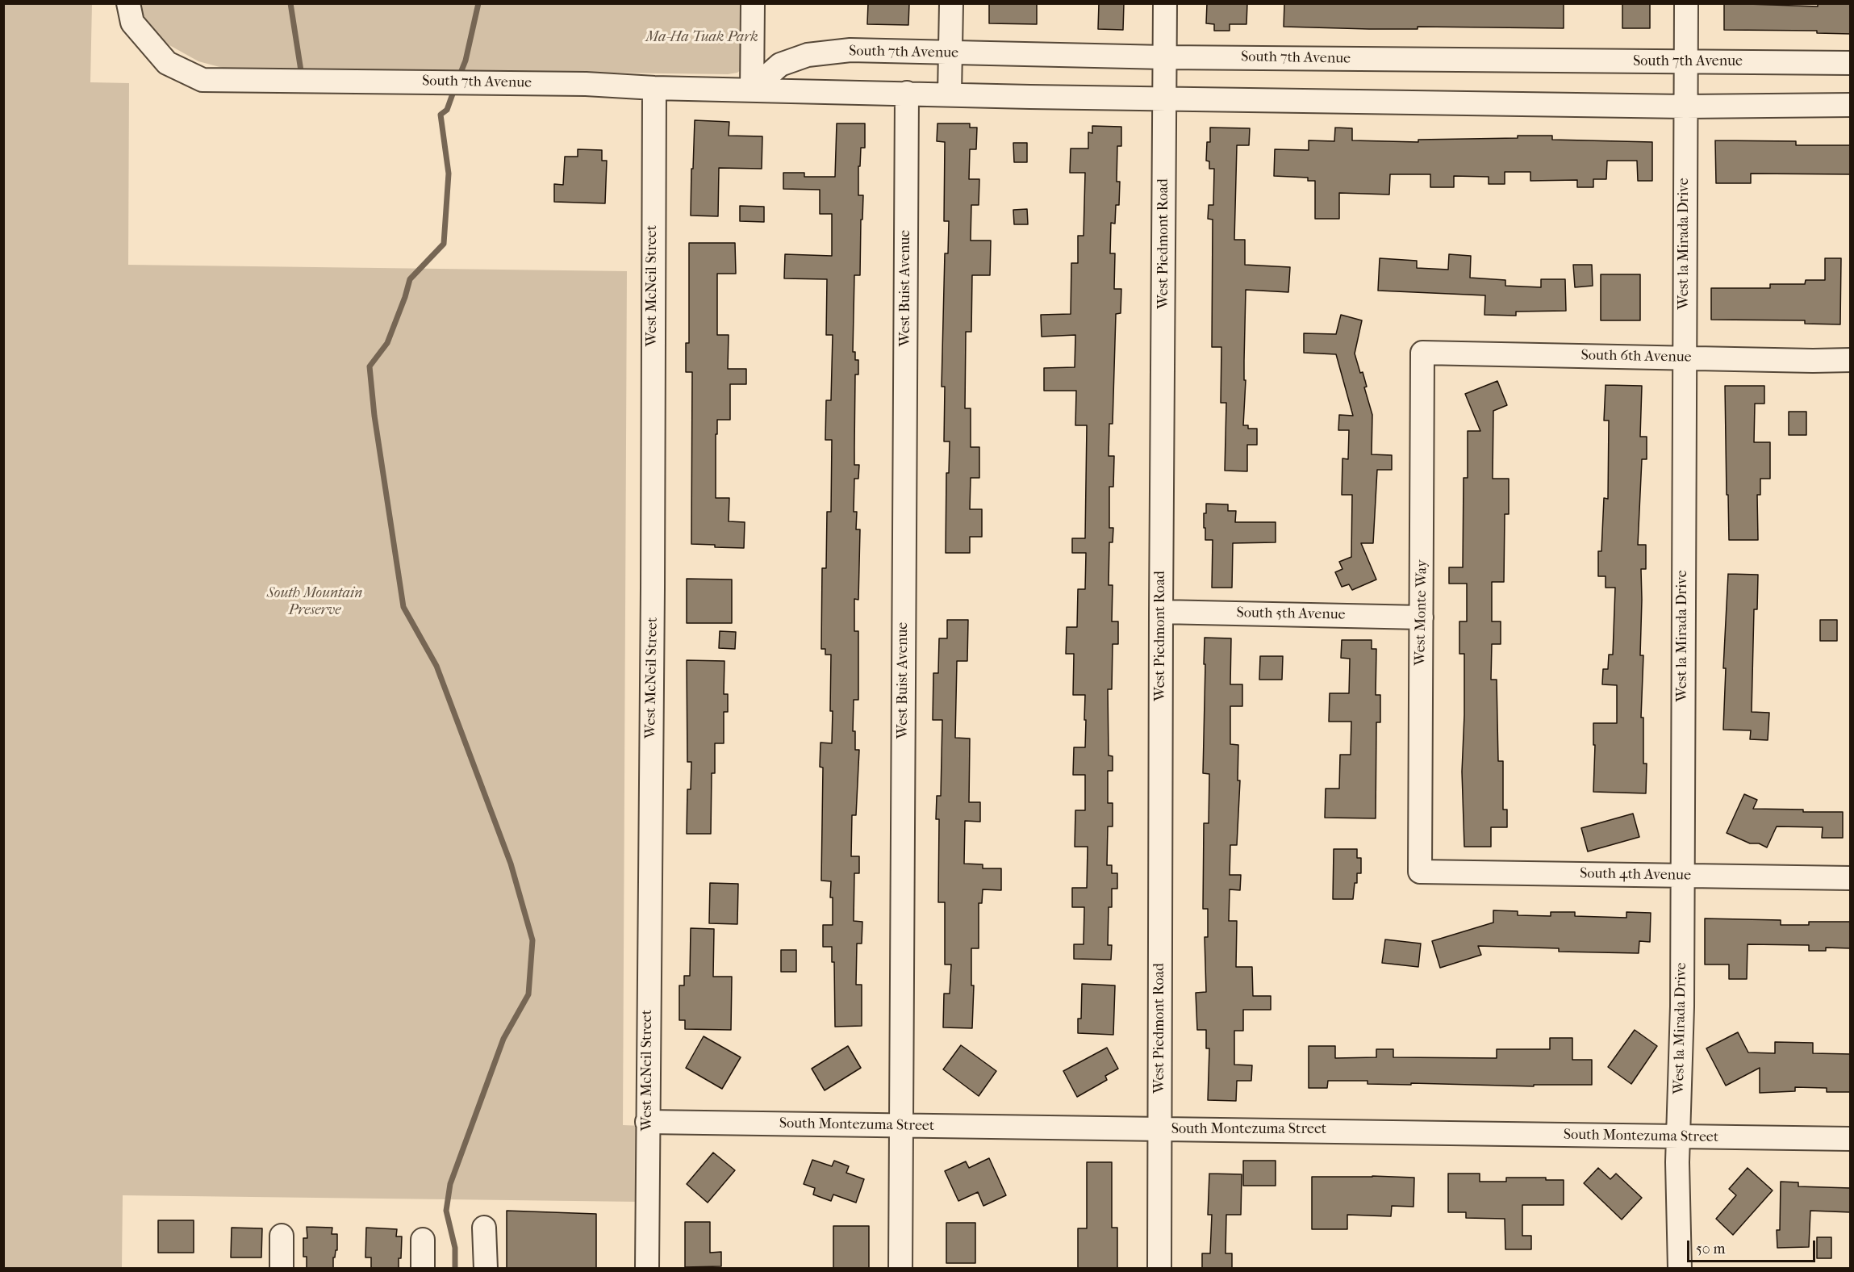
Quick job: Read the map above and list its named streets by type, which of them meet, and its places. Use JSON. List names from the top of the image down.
{
  "streets": {
    "street": [
      "South 7th Avenue",
      "West Piedmont Road",
      "West la Mirada Drive",
      "West McNeil Street",
      "West Buist Avenue",
      "South 6th Avenue",
      "West Monte Way",
      "South 5th Avenue",
      "South 4th Avenue",
      "South Montezuma Street"
    ]
  },
  "crossings": [
    ["South 7th Avenue", "West Piedmont Road"],
    ["South 7th Avenue", "West la Mirada Drive"],
    ["South 7th Avenue", "West McNeil Street"],
    ["South 7th Avenue", "West Buist Avenue"],
    ["West Piedmont Road", "South 5th Avenue"],
    ["West Piedmont Road", "South Montezuma Street"],
    ["West la Mirada Drive", "South 6th Avenue"],
    ["West la Mirada Drive", "South 4th Avenue"],
    ["West la Mirada Drive", "South Montezuma Street"],
    ["West McNeil Street", "South Montezuma Street"],
    ["West Buist Avenue", "South Montezuma Street"],
    ["South 6th Avenue", "West Monte Way"],
    ["West Monte Way", "South 5th Avenue"],
    ["West Monte Way", "South 4th Avenue"]
  ],
  "parks": ["Ma-Ha Tuak Park", "South Mountain Preserve"],
  "scale_bar": "50 m"
}
